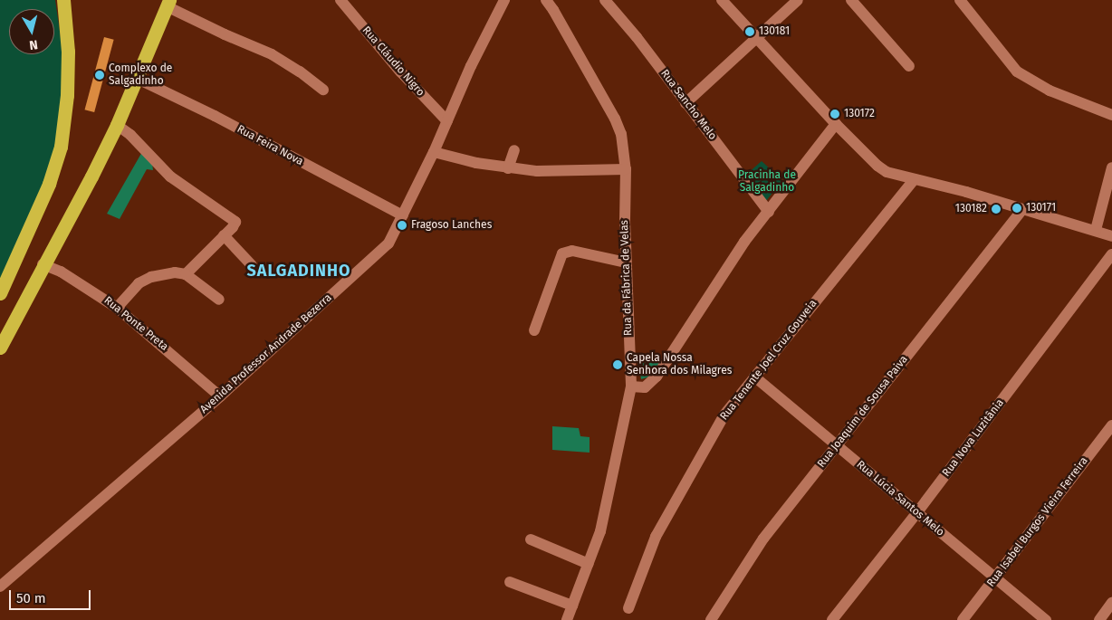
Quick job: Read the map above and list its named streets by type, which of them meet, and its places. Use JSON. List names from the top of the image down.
{
  "streets": {
    "street": [
      "Rua Cláudio Nigro",
      "Rua Sancho Melo",
      "Rua Feira Nova",
      "Rua da Fábrica de Velas",
      "Rua Ponte Preta",
      "Avenida Professor Andrade Bezerra",
      "Rua Tenente Joel Cruz Gouveia",
      "Rua Joaquim de Sousa Paiva",
      "Rua Nova Luzitânia",
      "Rua Lúcia Santos Melo",
      "Rua Isabel Burgos Vieira Ferreira"
    ]
  },
  "crossings": [
    ["Rua Cláudio Nigro", "Avenida Professor Andrade Bezerra"],
    ["Rua Feira Nova", "Avenida Professor Andrade Bezerra"],
    ["Rua Ponte Preta", "Avenida Professor Andrade Bezerra"],
    ["Rua Tenente Joel Cruz Gouveia", "Rua Lúcia Santos Melo"],
    ["Rua Joaquim de Sousa Paiva", "Rua Lúcia Santos Melo"],
    ["Rua Nova Luzitânia", "Rua Lúcia Santos Melo"],
    ["Rua Lúcia Santos Melo", "Rua Isabel Burgos Vieira Ferreira"]
  ],
  "districts": ["SALGADINHO"],
  "parks": ["Pracinha de Salgadinho"],
  "places": [
    "130181",
    "Complexo de Salgadinho",
    "130172",
    "130171",
    "130182",
    "Fragoso Lanches",
    "Capela Nossa Senhora dos Milagres"
  ],
  "scale_bar": "50 m",
  "north": "bottom"
}
